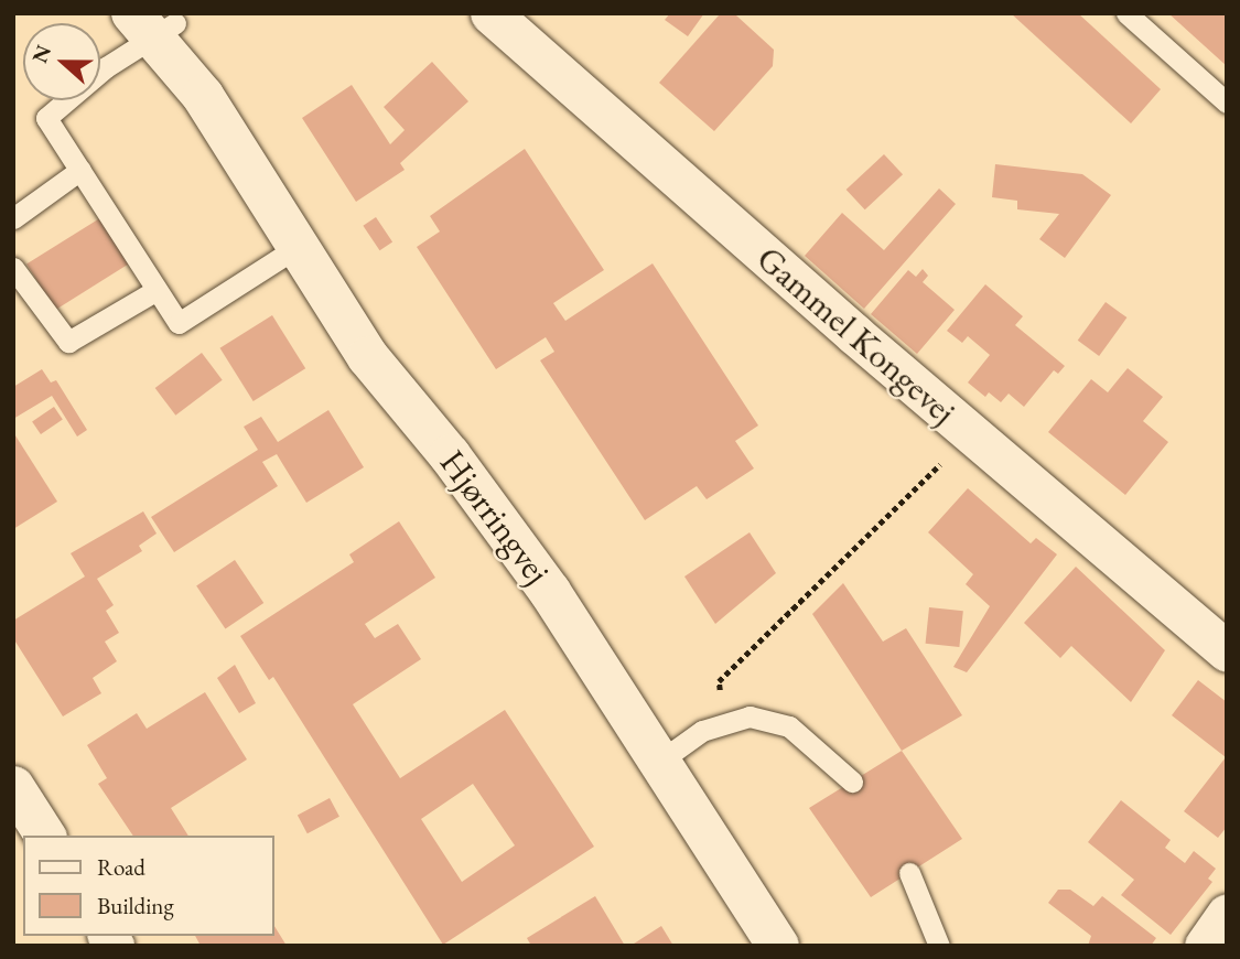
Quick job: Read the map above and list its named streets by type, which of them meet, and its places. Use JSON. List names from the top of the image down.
{
  "streets": {
    "main road": ["Hjørringvej"],
    "street": ["Gammel Kongevej"]
  },
  "legend": ["Road", "Building"],
  "north": "left"
}
